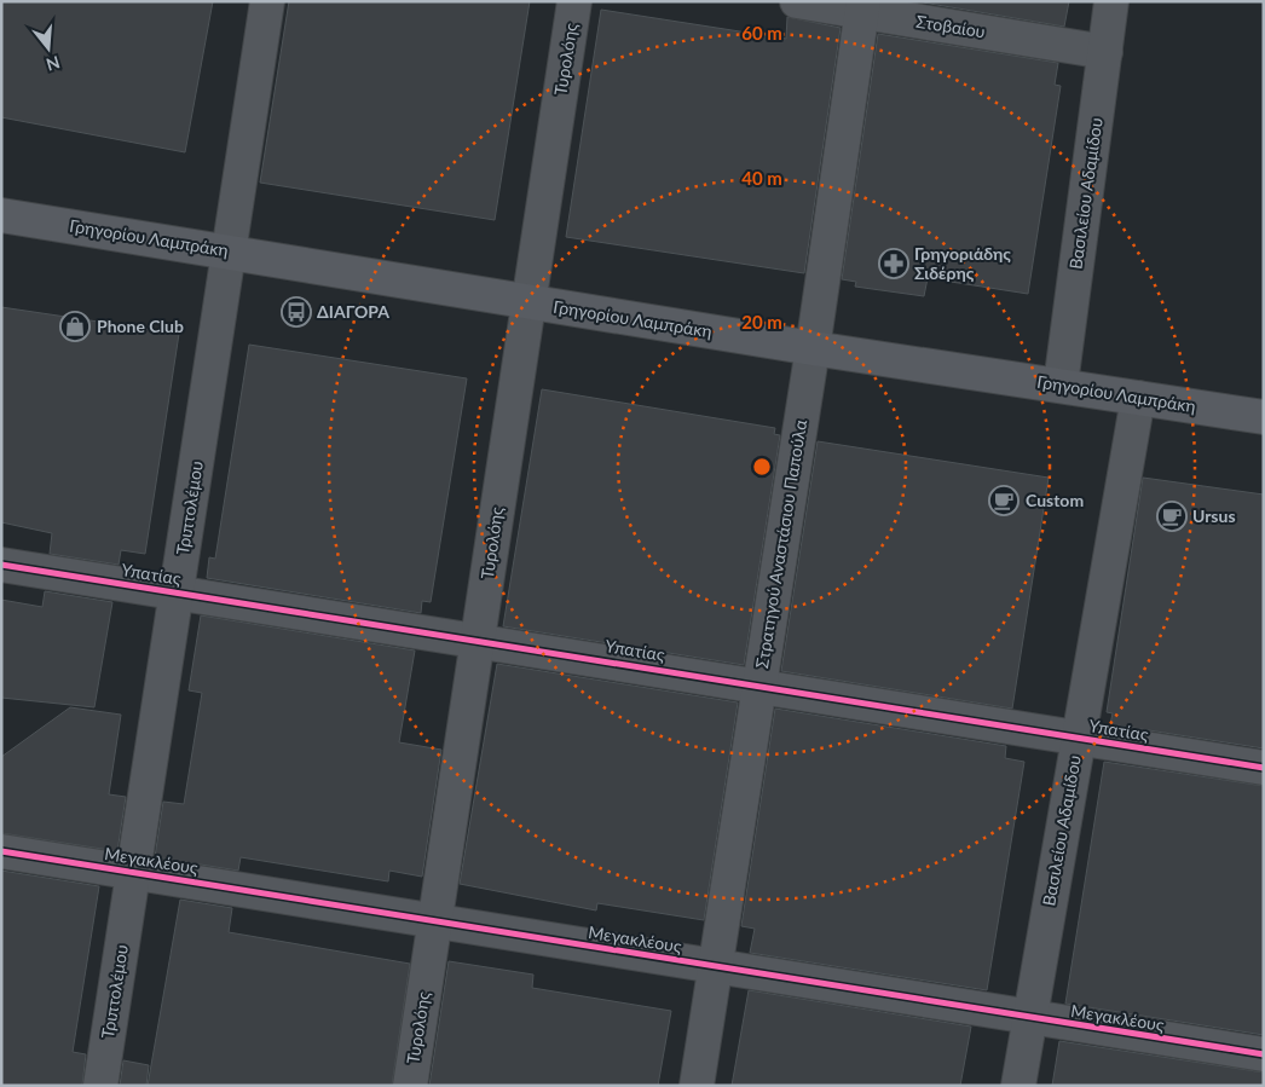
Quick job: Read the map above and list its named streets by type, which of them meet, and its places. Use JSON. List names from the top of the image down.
{
  "streets": {
    "main road": ["Γρηγορίου Λαμπράκη"],
    "street": [
      "Στοβαίου",
      "Τυρολόης",
      "Βασιλείου Αδαμίδου",
      "Τριπτολέμου",
      "Στρατηγού Αναστάσιου Παπούλα",
      "Υπατίας",
      "Μεγακλέους"
    ]
  },
  "crossings": [
    ["Στοβαίου", "Βασιλείου Αδαμίδου"],
    ["Στοβαίου", "Στρατηγού Αναστάσιου Παπούλα"],
    ["Τυρολόης", "Γρηγορίου Λαμπράκη"],
    ["Τυρολόης", "Υπατίας"],
    ["Τυρολόης", "Μεγακλέους"],
    ["Βασιλείου Αδαμίδου", "Γρηγορίου Λαμπράκη"],
    ["Βασιλείου Αδαμίδου", "Υπατίας"],
    ["Βασιλείου Αδαμίδου", "Μεγακλέους"],
    ["Γρηγορίου Λαμπράκη", "Τριπτολέμου"],
    ["Γρηγορίου Λαμπράκη", "Στρατηγού Αναστάσιου Παπούλα"],
    ["Τριπτολέμου", "Υπατίας"],
    ["Τριπτολέμου", "Μεγακλέους"],
    ["Στρατηγού Αναστάσιου Παπούλα", "Υπατίας"],
    ["Στρατηγού Αναστάσιου Παπούλα", "Μεγακλέους"]
  ],
  "places": {
    "pharmacy": ["Γρηγοριάδης Σιδέρης"],
    "bus stop": ["ΔΙΑΓΟΡΑ"],
    "shop": ["Phone Club"],
    "cafe": ["Custom", "Ursus"]
  },
  "north": "bottom",
  "rings": ["60 m", "40 m", "20 m"]
}
